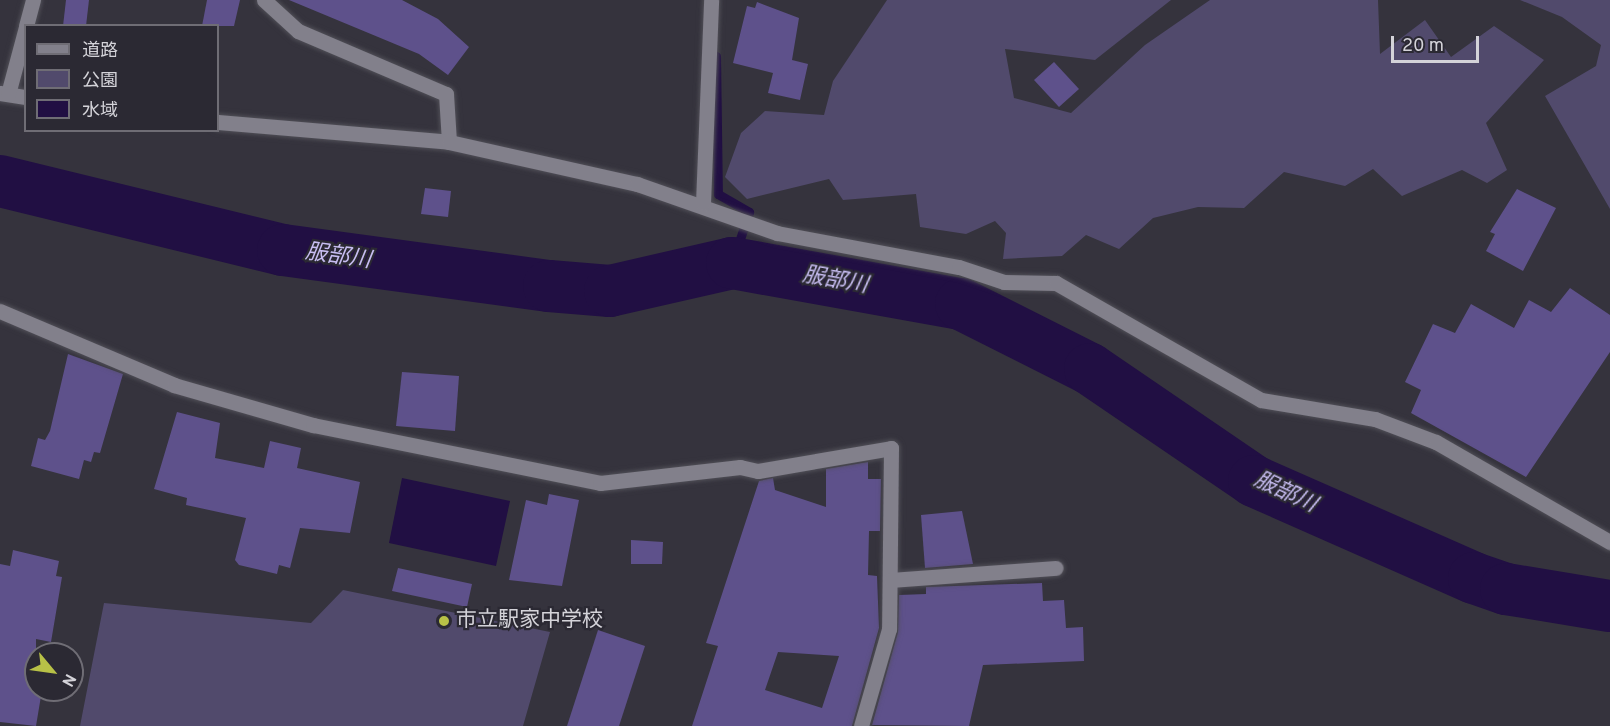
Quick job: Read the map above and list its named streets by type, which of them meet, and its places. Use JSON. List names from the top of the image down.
{
  "water": ["服部川"],
  "places": ["市立駅家中学校"],
  "legend": ["道路", "公園", "水域"],
  "scale_bar": "20 m",
  "north": "bottom right"
}
